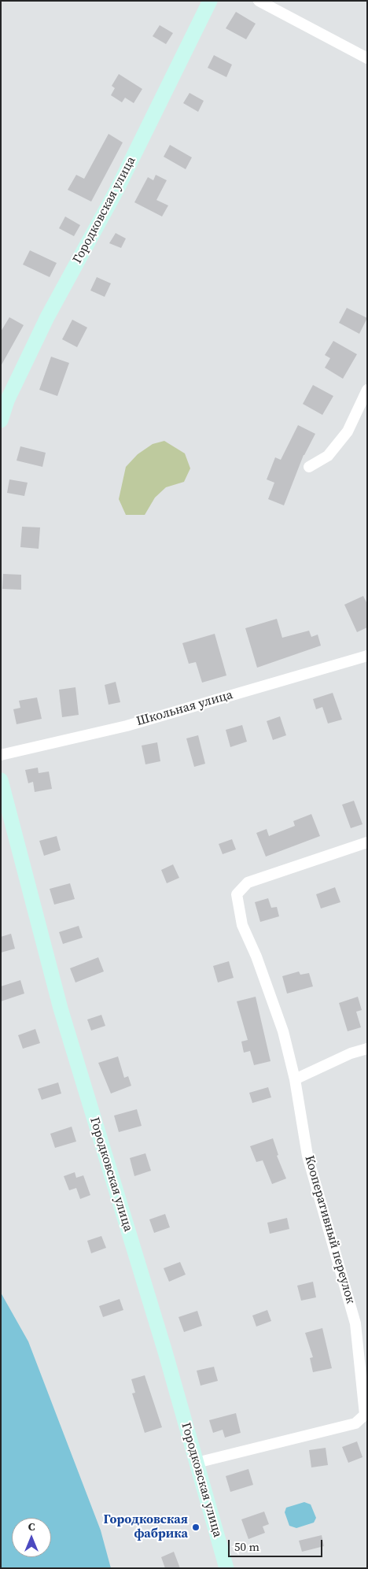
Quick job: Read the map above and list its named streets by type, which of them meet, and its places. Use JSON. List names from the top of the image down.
{
  "streets": {
    "main road": ["Городковская улица"],
    "street": ["Школьная улица", "Кооперативный переулок"]
  },
  "crossings": [
    ["Городковская улица", "Кооперативный переулок"]
  ],
  "places": ["Городковская фабрика"],
  "scale_bar": "50 m",
  "north": "top"
}
